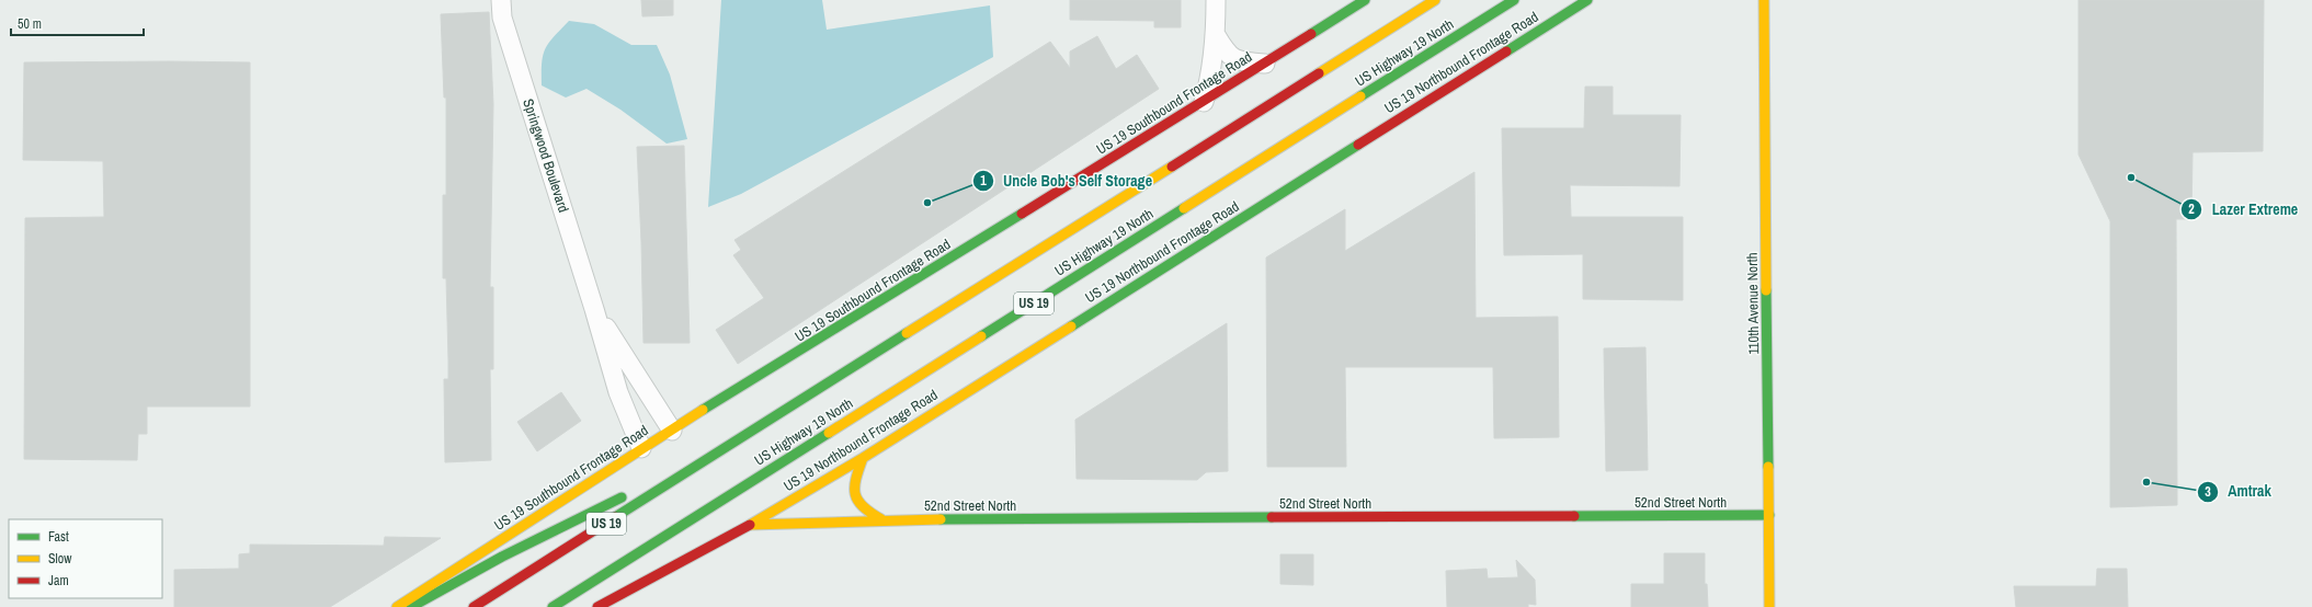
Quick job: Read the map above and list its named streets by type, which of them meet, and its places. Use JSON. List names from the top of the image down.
{
  "streets": {
    "main road": [
      "US Highway 19 North",
      "US 19 Northbound Frontage Road",
      "US 19 Southbound Frontage Road",
      "US 19",
      "110th Avenue North",
      "52nd Street North"
    ],
    "street": ["Springwood Boulevard"]
  },
  "crossings": [
    ["US 19 Northbound Frontage Road", "52nd Street North"],
    ["US 19 Southbound Frontage Road", "Springwood Boulevard"],
    ["110th Avenue North", "52nd Street North"]
  ],
  "places": ["Lazer Extreme", "Uncle Bob's Self Storage", "Amtrak"],
  "legend": ["Fast", "Slow", "Jam"],
  "scale_bar": "50 m"
}
